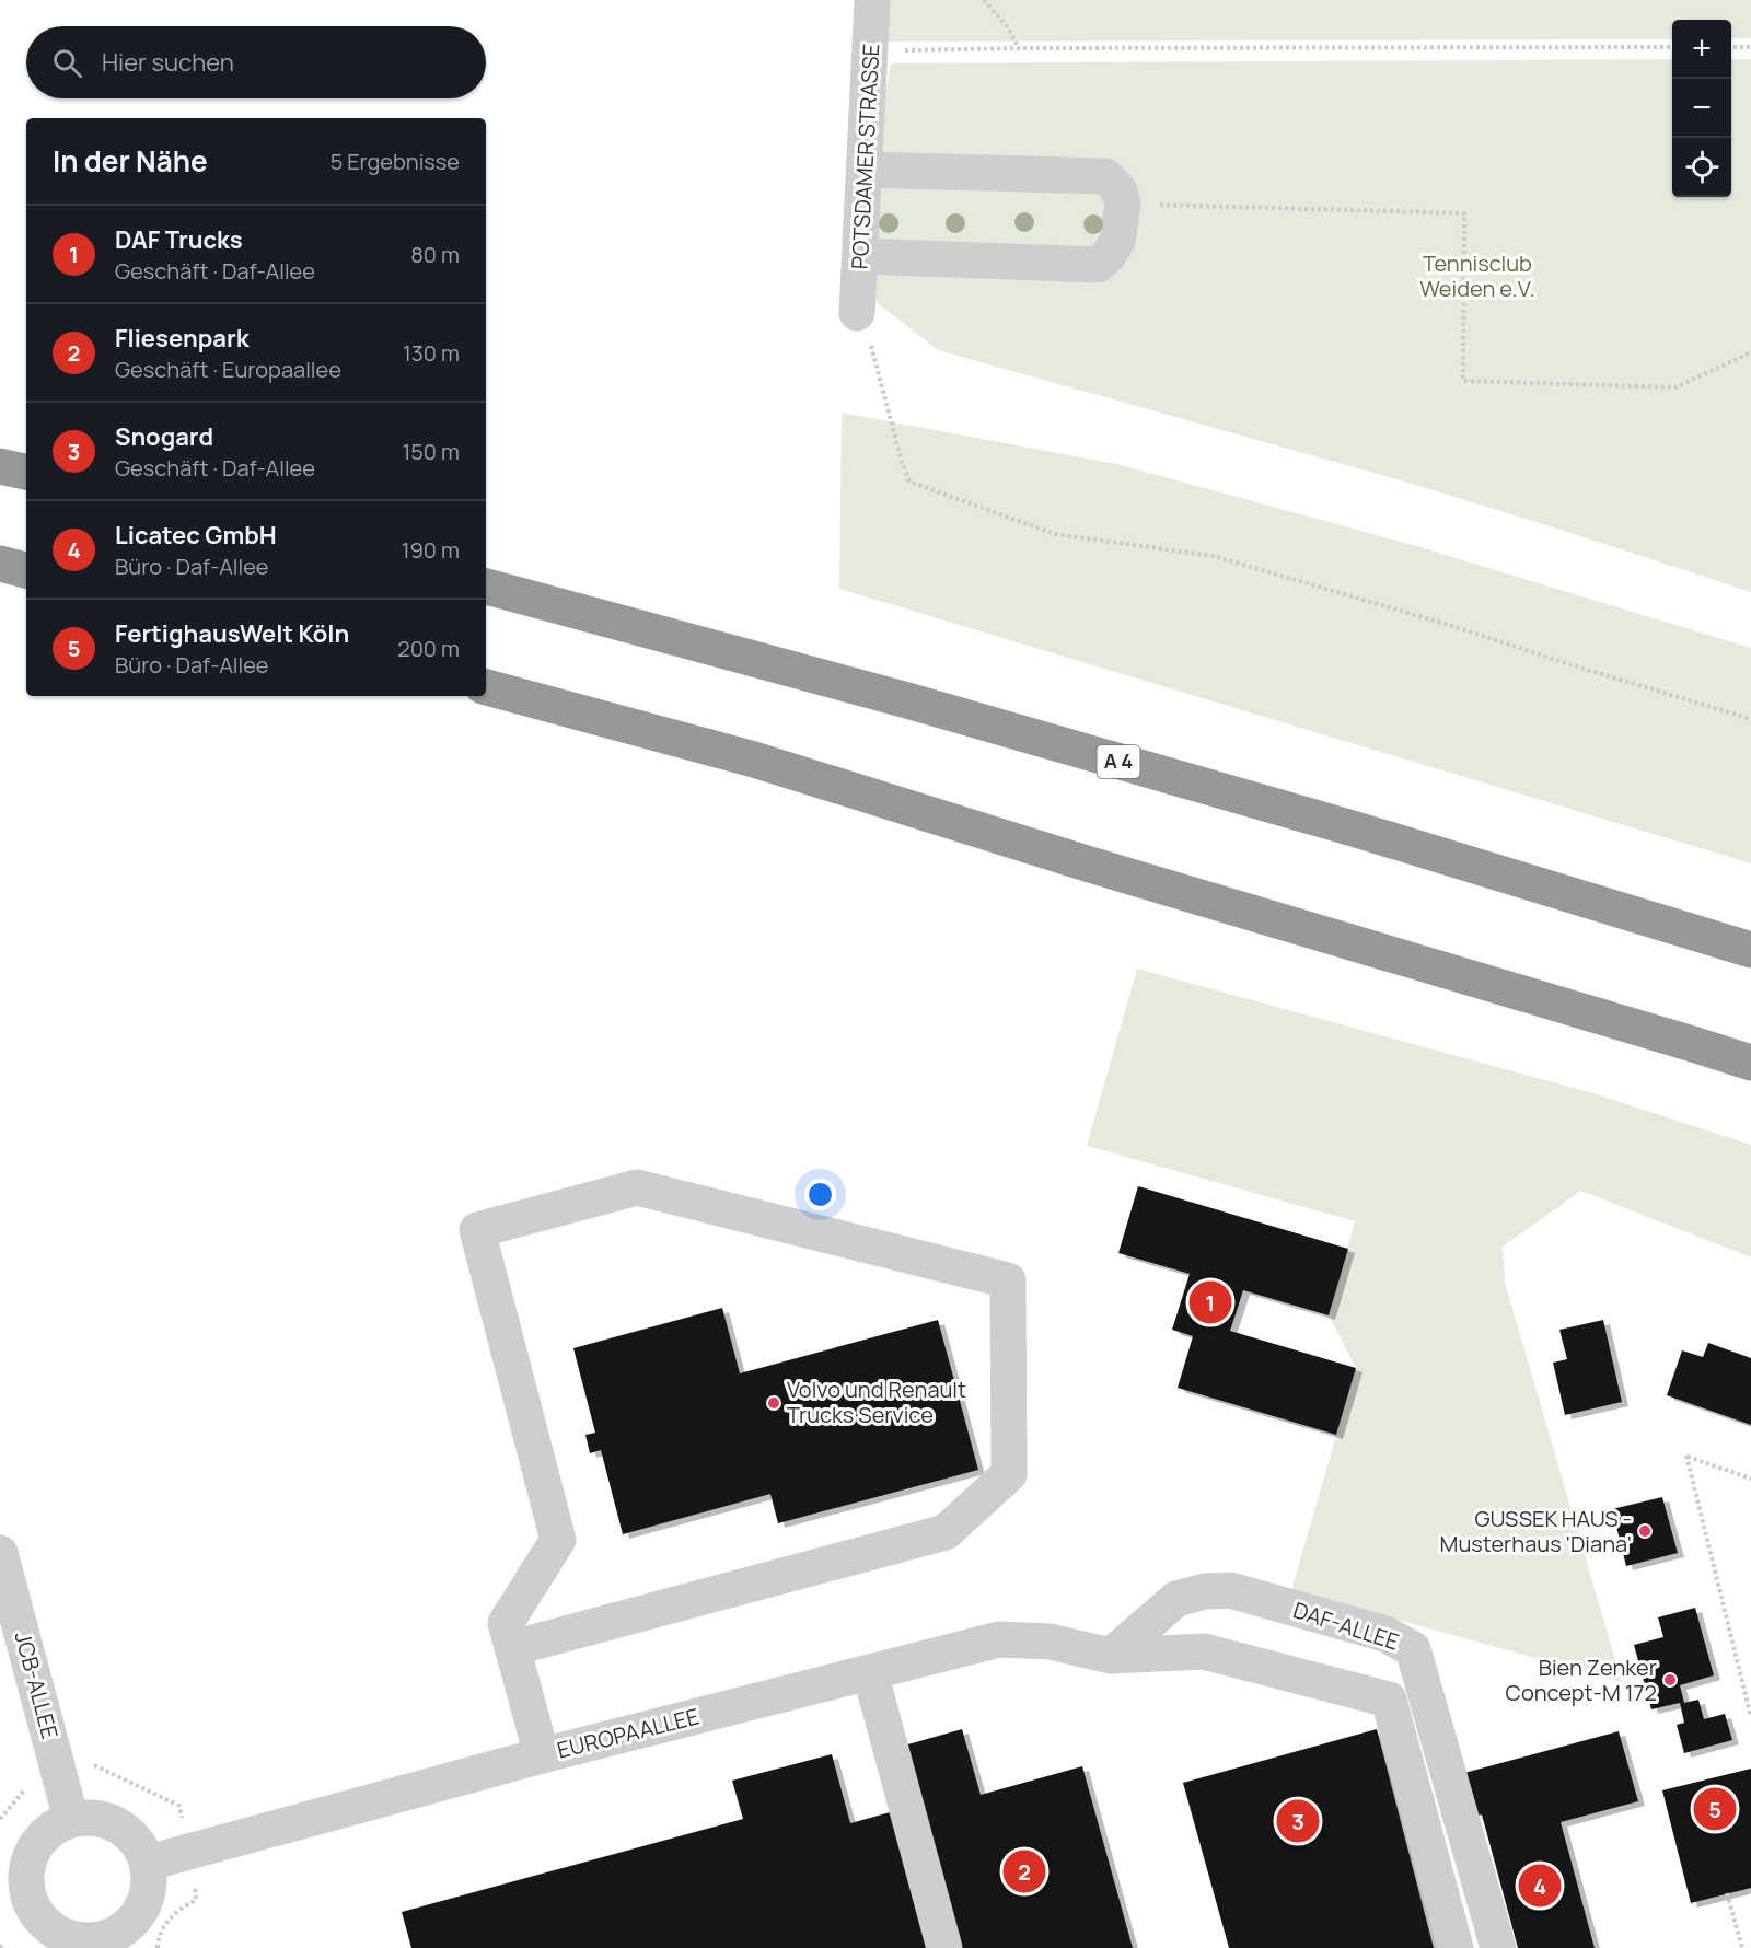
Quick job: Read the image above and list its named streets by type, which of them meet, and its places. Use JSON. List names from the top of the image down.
{
  "streets": {
    "highway": ["A 4"],
    "street": [
      "POTSDAMER STRASSE",
      "DAF-ALLEE",
      "JCB-ALLEE",
      "EUROPAALLEE"
    ]
  },
  "crossings": [
    ["DAF-ALLEE", "EUROPAALLEE"],
    ["JCB-ALLEE", "EUROPAALLEE"]
  ],
  "parks": ["Tennisclub Weiden e.V."],
  "places": ["Volvo und Renault Trucks Service", "GUSSEK HAUS - Musterhaus 'Diana'", "Bien Zenker Concept-M 172"],
  "page": {
    "map_buttons": ["+", "−"],
    "search": "Hier suchen",
    "heading": ["In der Nähe", "5 Ergebnisse"],
    "list": [
      {
        "mark": "1",
        "name": "DAF Trucks",
        "note": "Geschäft · Daf-Allee",
        "value": "80 m"
      },
      {
        "mark": "2",
        "name": "Fliesenpark",
        "note": "Geschäft · Europaallee",
        "value": "130 m"
      },
      {
        "mark": "3",
        "name": "Snogard",
        "note": "Geschäft · Daf-Allee",
        "value": "150 m"
      },
      {
        "mark": "4",
        "name": "Licatec GmbH",
        "note": "Büro · Daf-Allee",
        "value": "190 m"
      },
      {
        "mark": "5",
        "name": "FertighausWelt Köln",
        "note": "Büro · Daf-Allee",
        "value": "200 m"
      }
    ],
    "pins": [
      "1",
      "5",
      "3",
      "2",
      "4"
    ]
  }
}
